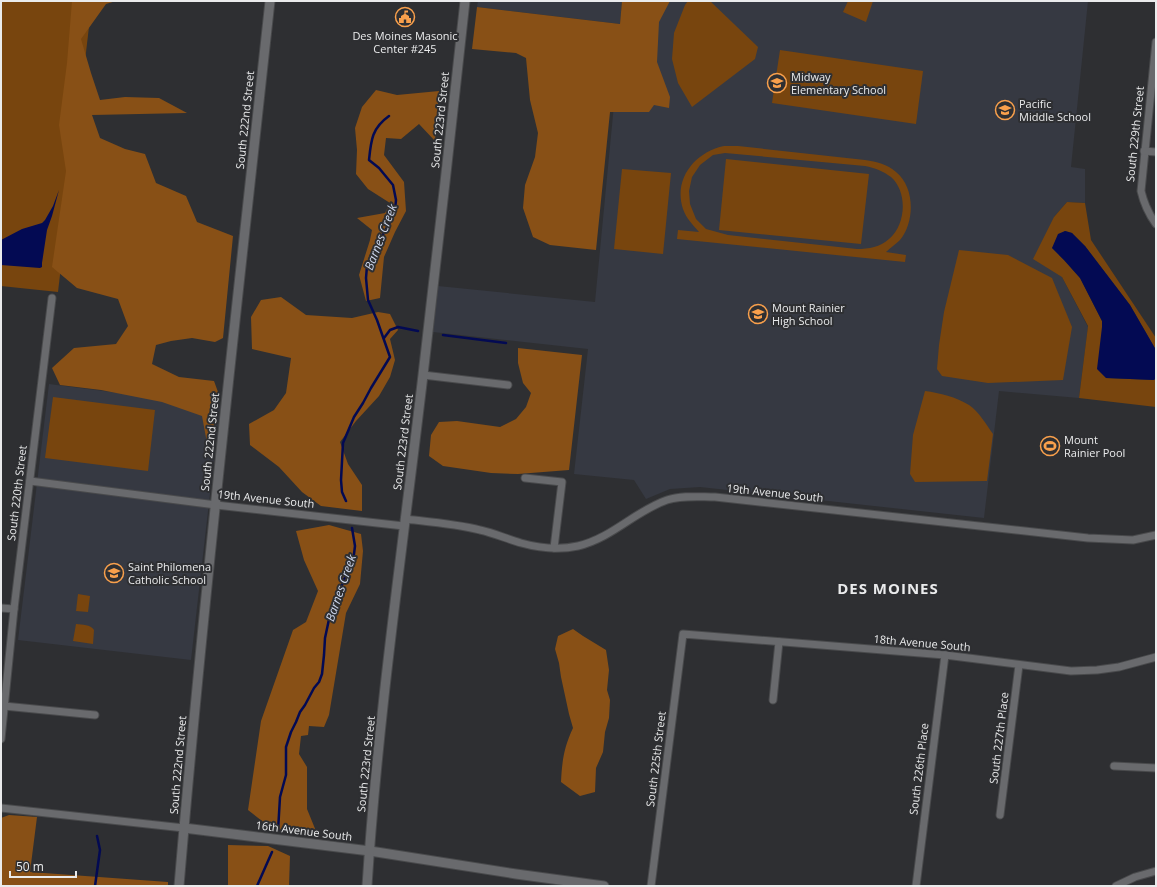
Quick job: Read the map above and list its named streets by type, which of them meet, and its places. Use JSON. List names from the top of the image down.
{
  "streets": {
    "street": [
      "South 222nd Street",
      "South 223rd Street",
      "South 229th Street",
      "South 220th Street",
      "19th Avenue South",
      "18th Avenue South",
      "South 227th Place",
      "South 225th Street",
      "South 226th Place",
      "16th Avenue South"
    ]
  },
  "crossings": [
    ["South 222nd Street", "19th Avenue South"],
    ["South 222nd Street", "16th Avenue South"],
    ["South 223rd Street", "19th Avenue South"],
    ["South 223rd Street", "16th Avenue South"],
    ["South 220th Street", "19th Avenue South"],
    ["18th Avenue South", "South 227th Place"],
    ["18th Avenue South", "South 225th Street"],
    ["18th Avenue South", "South 226th Place"]
  ],
  "districts": ["DES MOINES"],
  "water": ["Barnes Creek"],
  "places": {
    "public building": ["Des Moines Masonic Center #245"],
    "school or university": [
      "Midway Elementary School",
      "Pacific Middle School",
      "Mount Rainier High School",
      "Saint Philomena Catholic School"
    ],
    "sports": ["Mount Rainier Pool"]
  },
  "scale_bar": "50 m"
}
